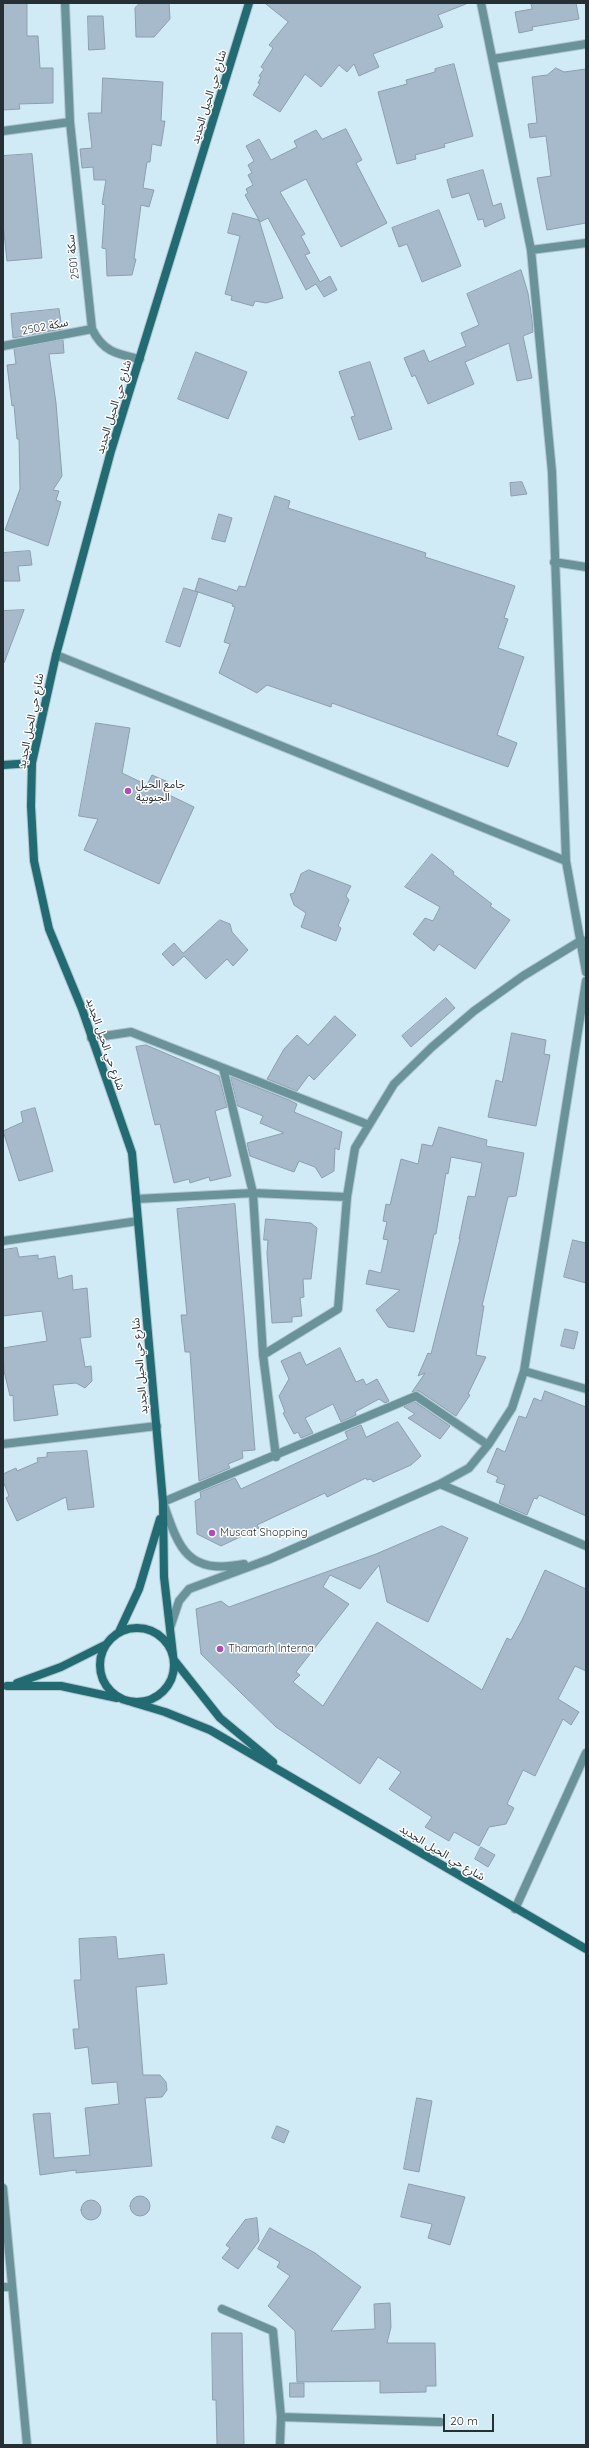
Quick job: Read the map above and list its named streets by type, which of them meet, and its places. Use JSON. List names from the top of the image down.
{
  "streets": {
    "street": ["شارع حي الحيل الجديد", "سكة 2501", "سكة 2502"]
  },
  "crossings": [
    ["شارع حي الحيل الجديد", "سكة 2501"],
    ["سكة 2501", "سكة 2502"]
  ],
  "places": ["جامع الحيل الجنوبية", "Muscat Shopping", "Thamarh Interna"],
  "scale_bar": "20 m"
}
